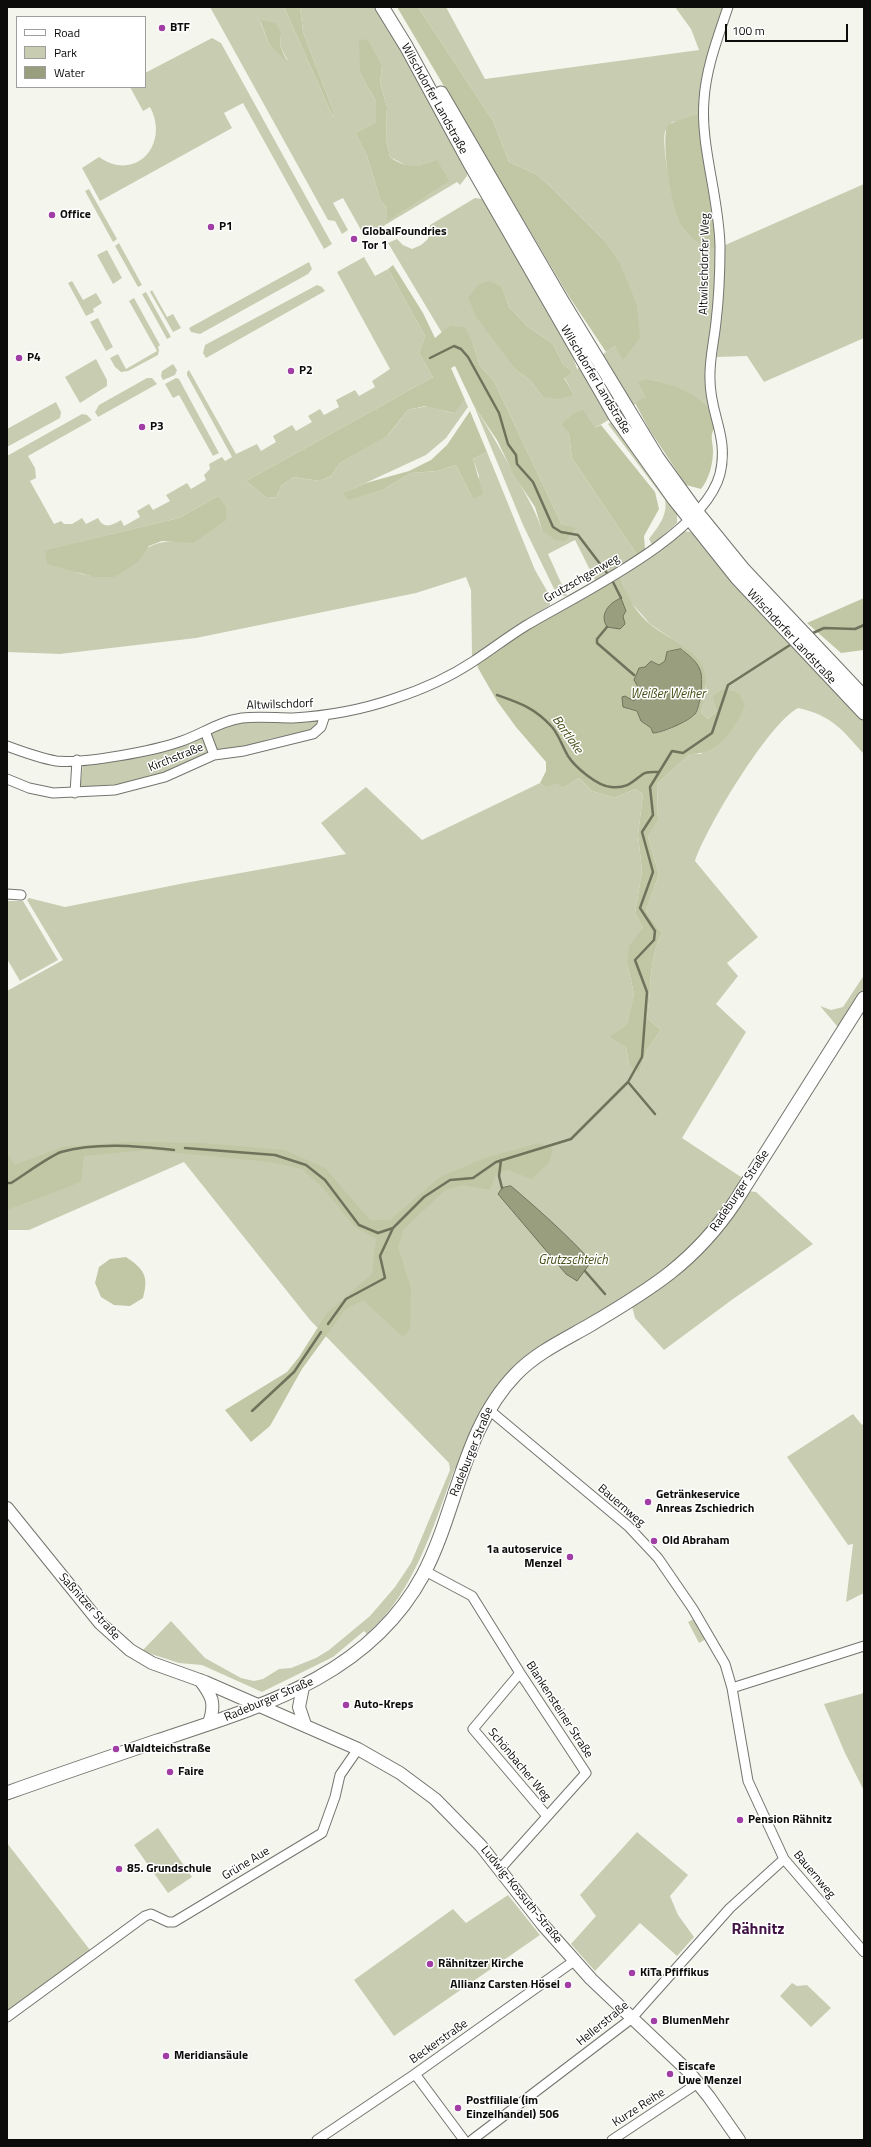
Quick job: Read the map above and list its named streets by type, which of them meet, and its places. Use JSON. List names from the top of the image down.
{
  "streets": {
    "main road": ["Wilschdorfer Landstraße", "Radeburger Straße"],
    "street": [
      "Altwilschdorfer Weg",
      "Grutzschgenweg",
      "Altwilschdorf",
      "Kirchstraße",
      "Bauernweg",
      "Saßnitzer Straße",
      "Blankensteiner Straße",
      "Schönbacher Weg",
      "Grüne Aue",
      "Ludwig-Kossuth-Straße",
      "Hellerstraße",
      "Beckerstraße",
      "Kurze Reihe"
    ]
  },
  "crossings": [
    ["Wilschdorfer Landstraße", "Altwilschdorfer Weg"],
    ["Wilschdorfer Landstraße", "Grutzschgenweg"],
    ["Altwilschdorfer Weg", "Grutzschgenweg"],
    ["Grutzschgenweg", "Altwilschdorf"],
    ["Altwilschdorf", "Kirchstraße"],
    ["Radeburger Straße", "Bauernweg"],
    ["Radeburger Straße", "Saßnitzer Straße"],
    ["Radeburger Straße", "Blankensteiner Straße"],
    ["Radeburger Straße", "Ludwig-Kossuth-Straße"],
    ["Bauernweg", "Hellerstraße"],
    ["Saßnitzer Straße", "Ludwig-Kossuth-Straße"],
    ["Blankensteiner Straße", "Schönbacher Weg"],
    ["Blankensteiner Straße", "Ludwig-Kossuth-Straße"],
    ["Grüne Aue", "Ludwig-Kossuth-Straße"],
    ["Ludwig-Kossuth-Straße", "Hellerstraße"],
    ["Ludwig-Kossuth-Straße", "Beckerstraße"],
    ["Ludwig-Kossuth-Straße", "Kurze Reihe"]
  ],
  "districts": ["Rähnitz"],
  "water": ["Weißer Weiher", "Bartlake", "Grutzschteich"],
  "places": [
    "BTF",
    "Office",
    "P1",
    "GlobalFoundries Tor 1",
    "P4",
    "P2",
    "P3",
    "Getränkeservice Anreas Zschiedrich",
    "Old Abraham",
    "1a autoservice Menzel",
    "Auto-Kreps",
    "Waldteichstraße",
    "Faire",
    "Pension Rähnitz",
    "85. Grundschule",
    "Rähnitzer Kirche",
    "KiTa Pfiffikus",
    "Allianz Carsten Hösel",
    "BlumenMehr",
    "Meridiansäule",
    "Eiscafe Uwe Menzel",
    "Postfiliale (im Einzelhandel) 506"
  ],
  "legend": ["Road", "Park", "Water"],
  "scale_bar": "100 m"
}
